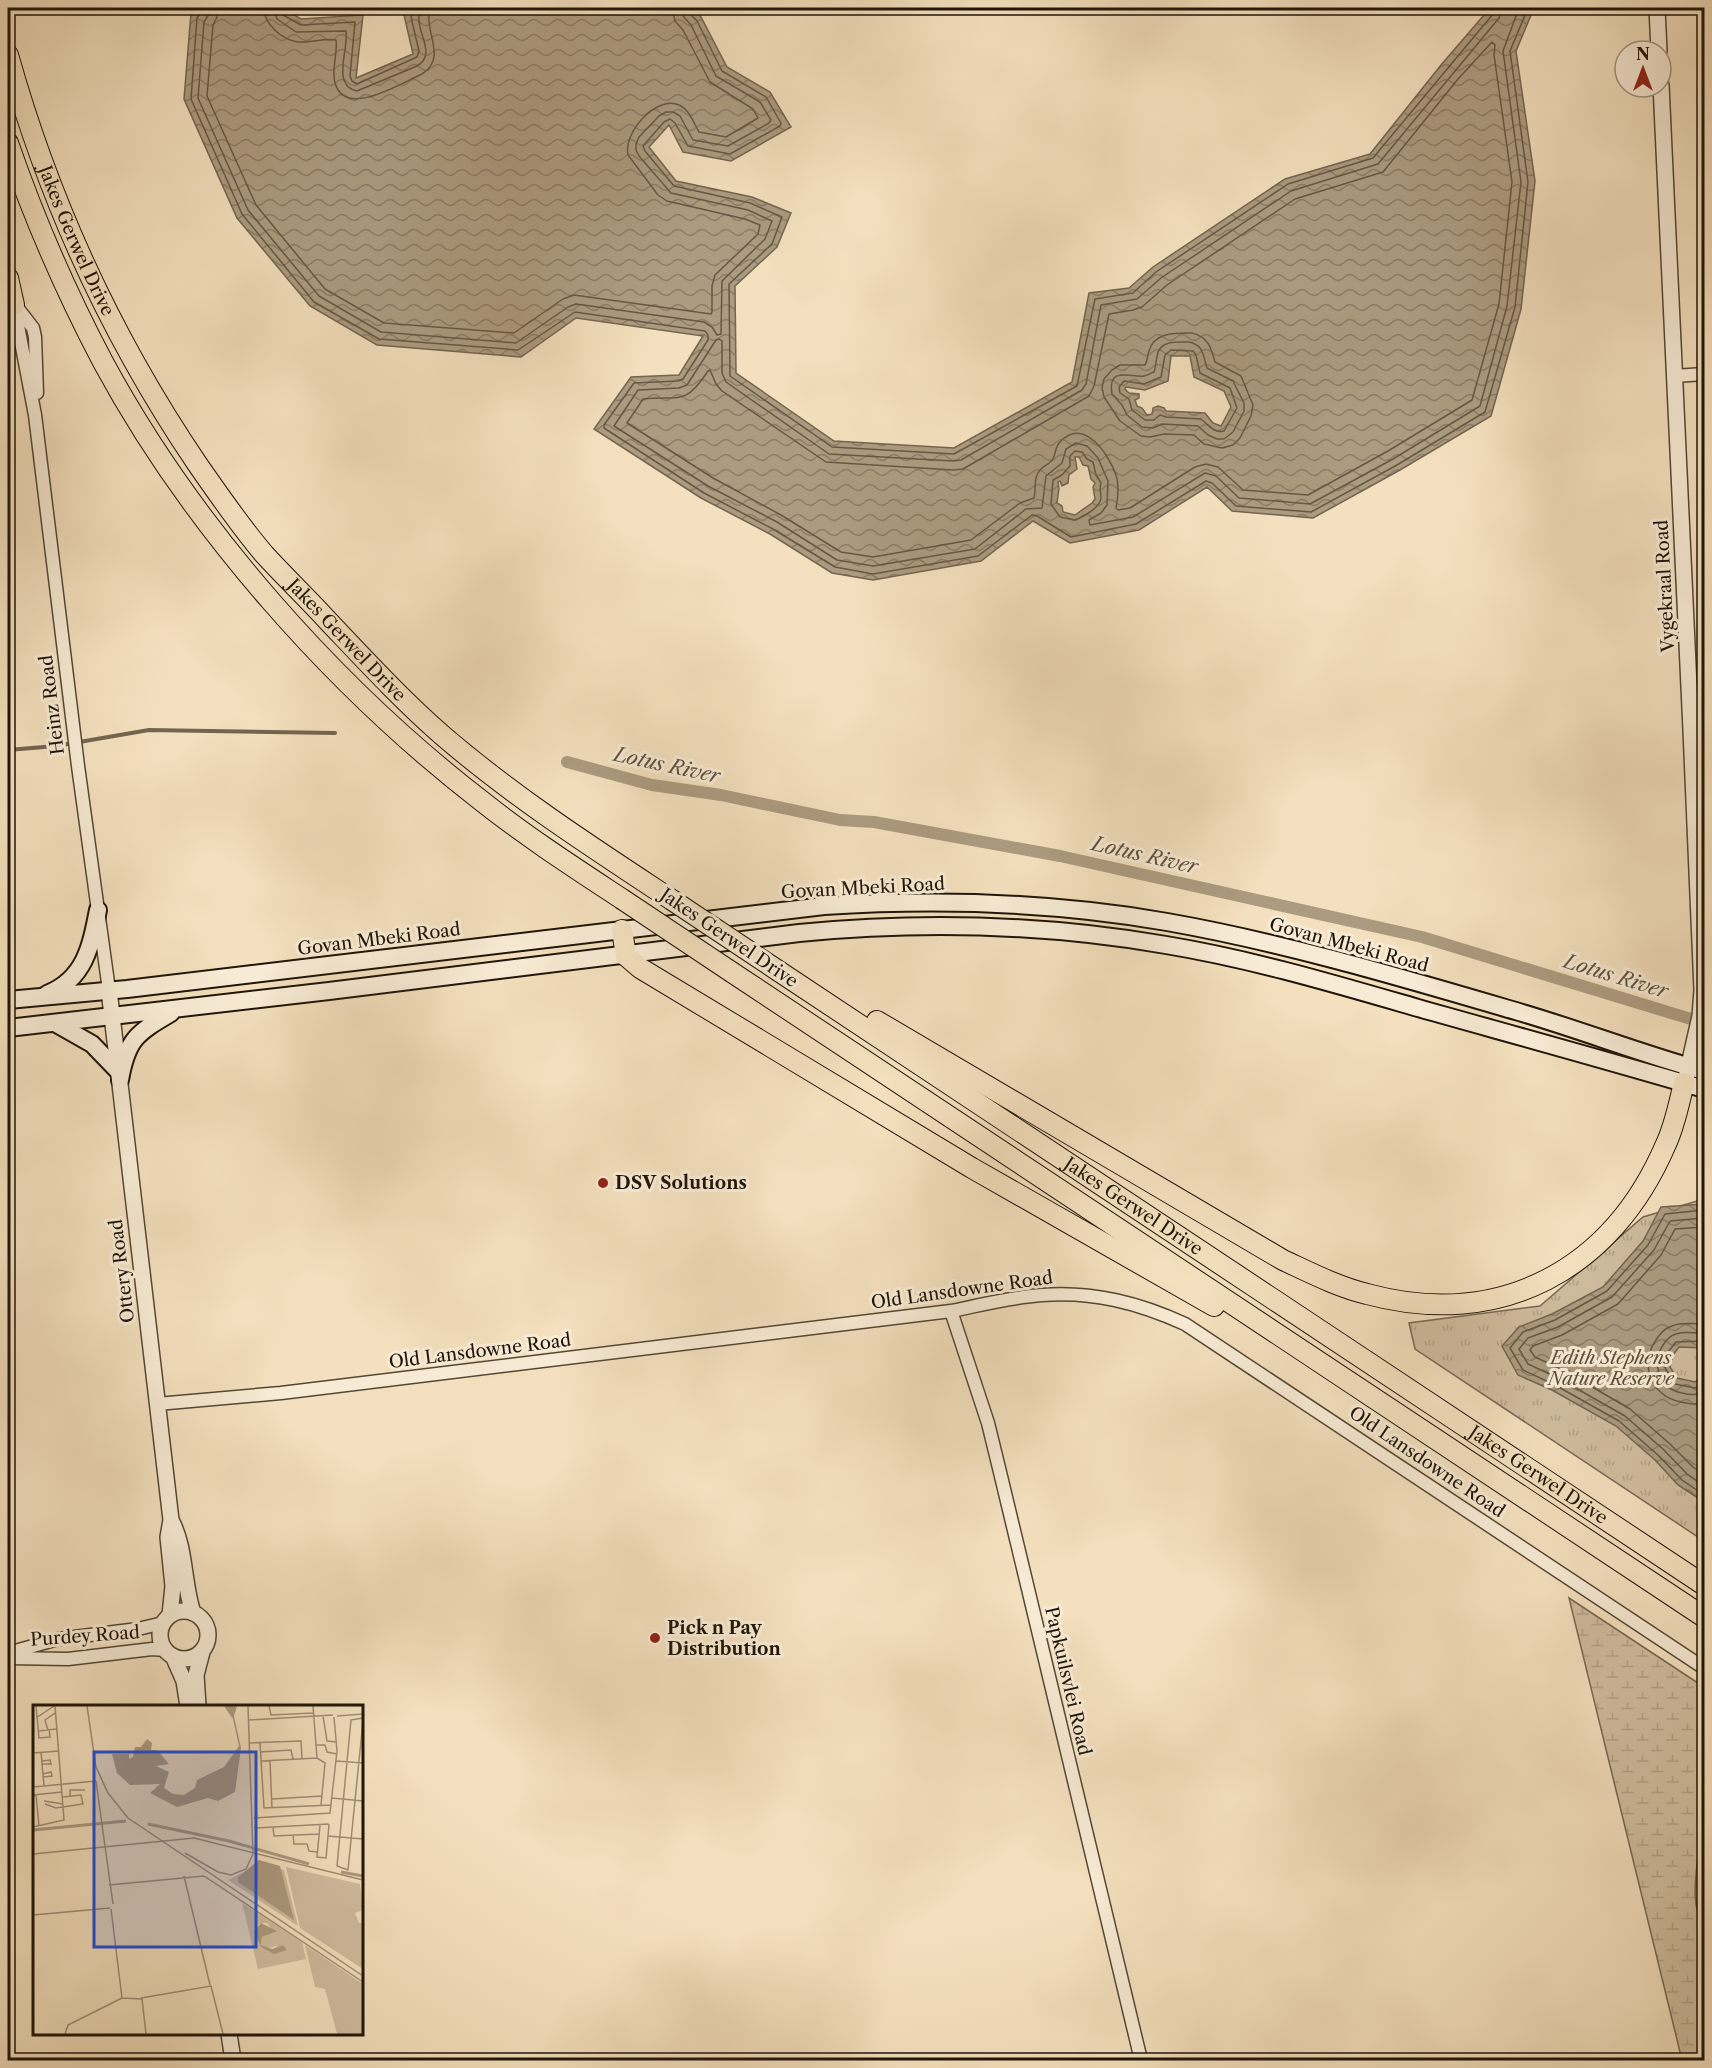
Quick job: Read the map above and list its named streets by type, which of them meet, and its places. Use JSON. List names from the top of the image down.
{
  "streets": {
    "highway": ["Jakes Gerwel Drive"],
    "main road": ["Govan Mbeki Road"],
    "street": [
      "Vygekraal Road",
      "Heinz Road",
      "Ottery Road",
      "Old Lansdowne Road",
      "Purdey Road",
      "Papkuilsvlei Road"
    ]
  },
  "crossings": [
    ["Vygekraal Road", "Govan Mbeki Road"],
    ["Heinz Road", "Govan Mbeki Road"],
    ["Heinz Road", "Ottery Road"],
    ["Govan Mbeki Road", "Ottery Road"],
    ["Ottery Road", "Old Lansdowne Road"],
    ["Ottery Road", "Purdey Road"],
    ["Old Lansdowne Road", "Papkuilsvlei Road"]
  ],
  "water": ["Lotus River"],
  "parks": ["Edith Stephens Nature Reserve"],
  "places": ["DSV Solutions", "Pick n Pay Distribution"],
  "north": "top"
}
